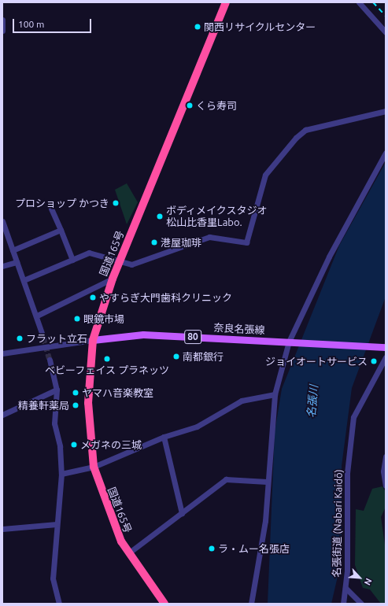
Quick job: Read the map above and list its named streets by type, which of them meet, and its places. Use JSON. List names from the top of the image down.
{
  "streets": {
    "highway": ["国道165号"],
    "main road": ["奈良名張線", "80"],
    "street": ["名張街道 (Nabari Kaidō)"]
  },
  "crossings": [
    ["国道165号", "奈良名張線"]
  ],
  "water": ["名張川"],
  "places": [
    "関西リサイクルセンター",
    "くら寿司",
    "プロショップ かつき",
    "ボディメイクスタジオ 松山比香里Labo.",
    "港屋珈琲",
    "やすらぎ大門歯科クリニック",
    "眼鏡市場",
    "フラット立石",
    "南都銀行",
    "ベビーフェイス プラネッツ",
    "ジョイオートサービス",
    "ヤマハ音楽教室",
    "精養軒薬局",
    "メガネの三城",
    "ラ・ムー名張店"
  ],
  "scale_bar": "100 m",
  "north": "bottom right"
}
